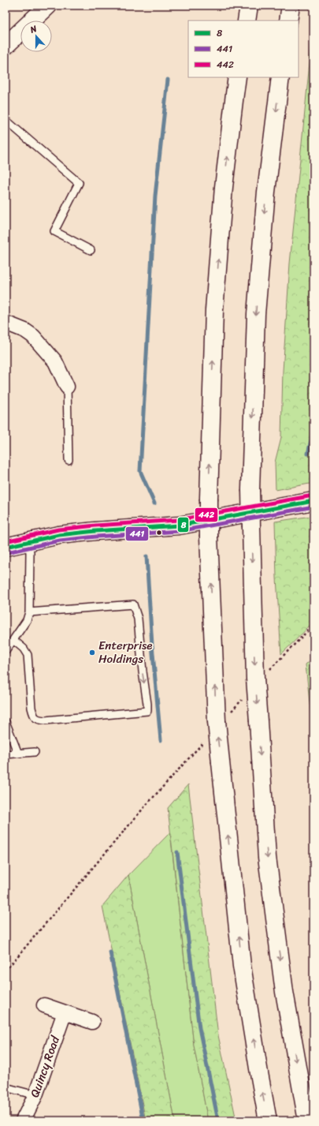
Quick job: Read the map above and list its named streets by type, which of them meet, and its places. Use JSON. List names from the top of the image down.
{
  "streets": {
    "street": ["Quincy Road"]
  },
  "places": ["Enterprise Holdings"],
  "lines": ["transit line 442", "transit line 8", "transit line 441"],
  "legend": ["8", "441", "442"],
  "north": "top"
}
